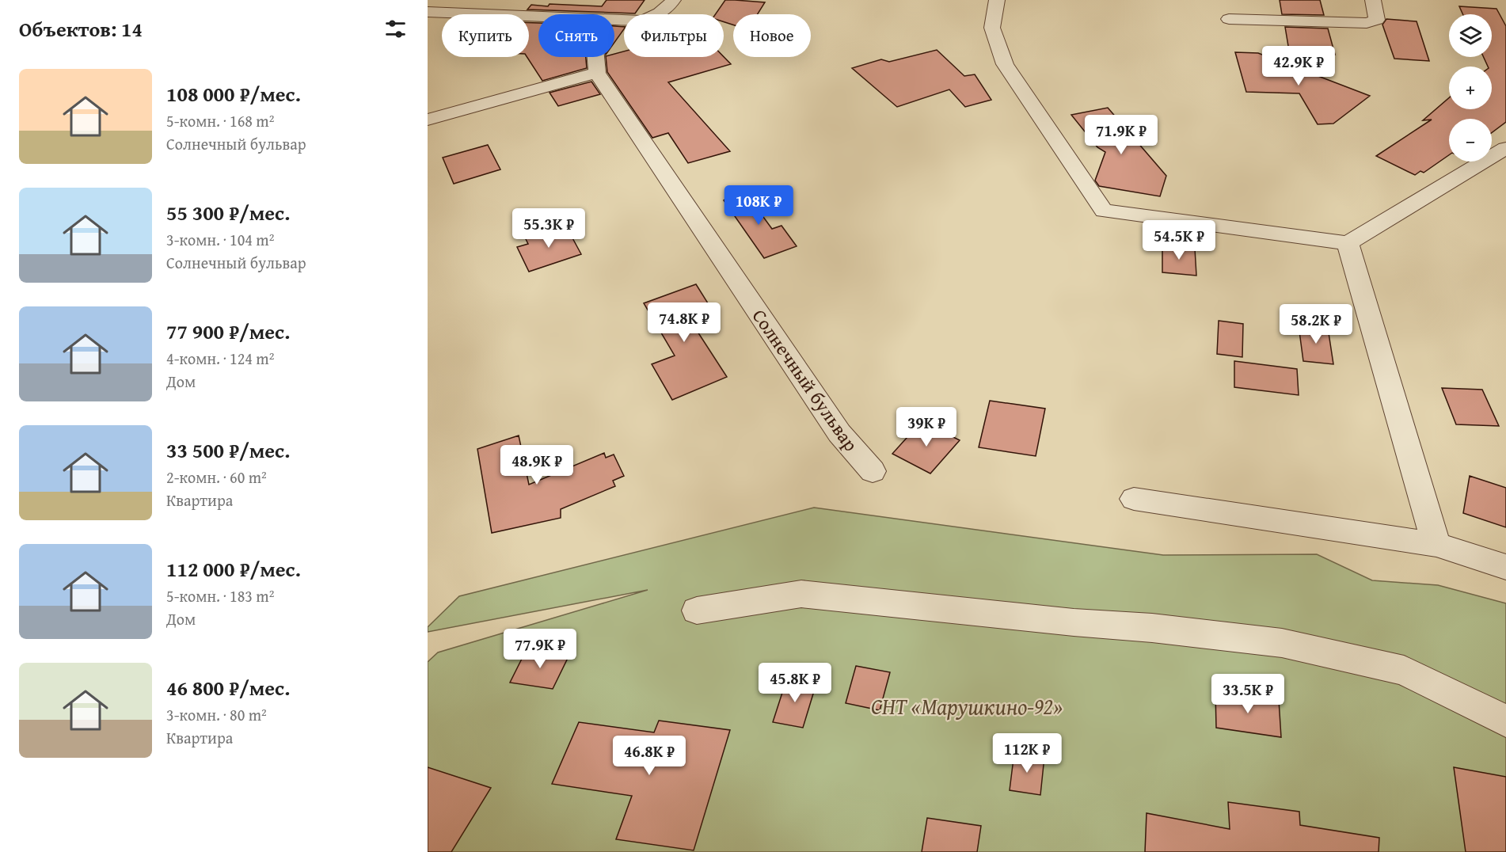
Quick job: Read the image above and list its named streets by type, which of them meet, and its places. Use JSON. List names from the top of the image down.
{
  "streets": {
    "street": ["Солнечный бульвар"]
  },
  "parks": ["СНТ «Марушкино-92»"],
  "page": {
    "heading": "Объектов: 14",
    "map_buttons": ["+", "−"],
    "chip": [
      "Купить",
      "Снять",
      "Фильтры",
      "Новое"
    ],
    "price": [
      "42.9K ₽",
      "71.9K ₽",
      "108K ₽",
      "55.3K ₽",
      "54.5K ₽",
      "74.8K ₽",
      "58.2K ₽",
      "39K ₽",
      "48.9K ₽",
      "77.9K ₽",
      "45.8K ₽",
      "33.5K ₽",
      "112K ₽",
      "46.8K ₽"
    ],
    "list": [
      {
        "name": "108 000 ₽/мес.",
        "note": "5-комн. · 168 m² · Солнечный бульвар"
      },
      {
        "name": "55 300 ₽/мес.",
        "note": "3-комн. · 104 m² · Солнечный бульвар"
      },
      {
        "name": "77 900 ₽/мес.",
        "note": "4-комн. · 124 m² · Дом"
      },
      {
        "name": "33 500 ₽/мес.",
        "note": "2-комн. · 60 m² · Квартира"
      },
      {
        "name": "112 000 ₽/мес.",
        "note": "5-комн. · 183 m² · Дом"
      },
      {
        "name": "46 800 ₽/мес.",
        "note": "3-комн. · 80 m² · Квартира"
      }
    ]
  }
}
